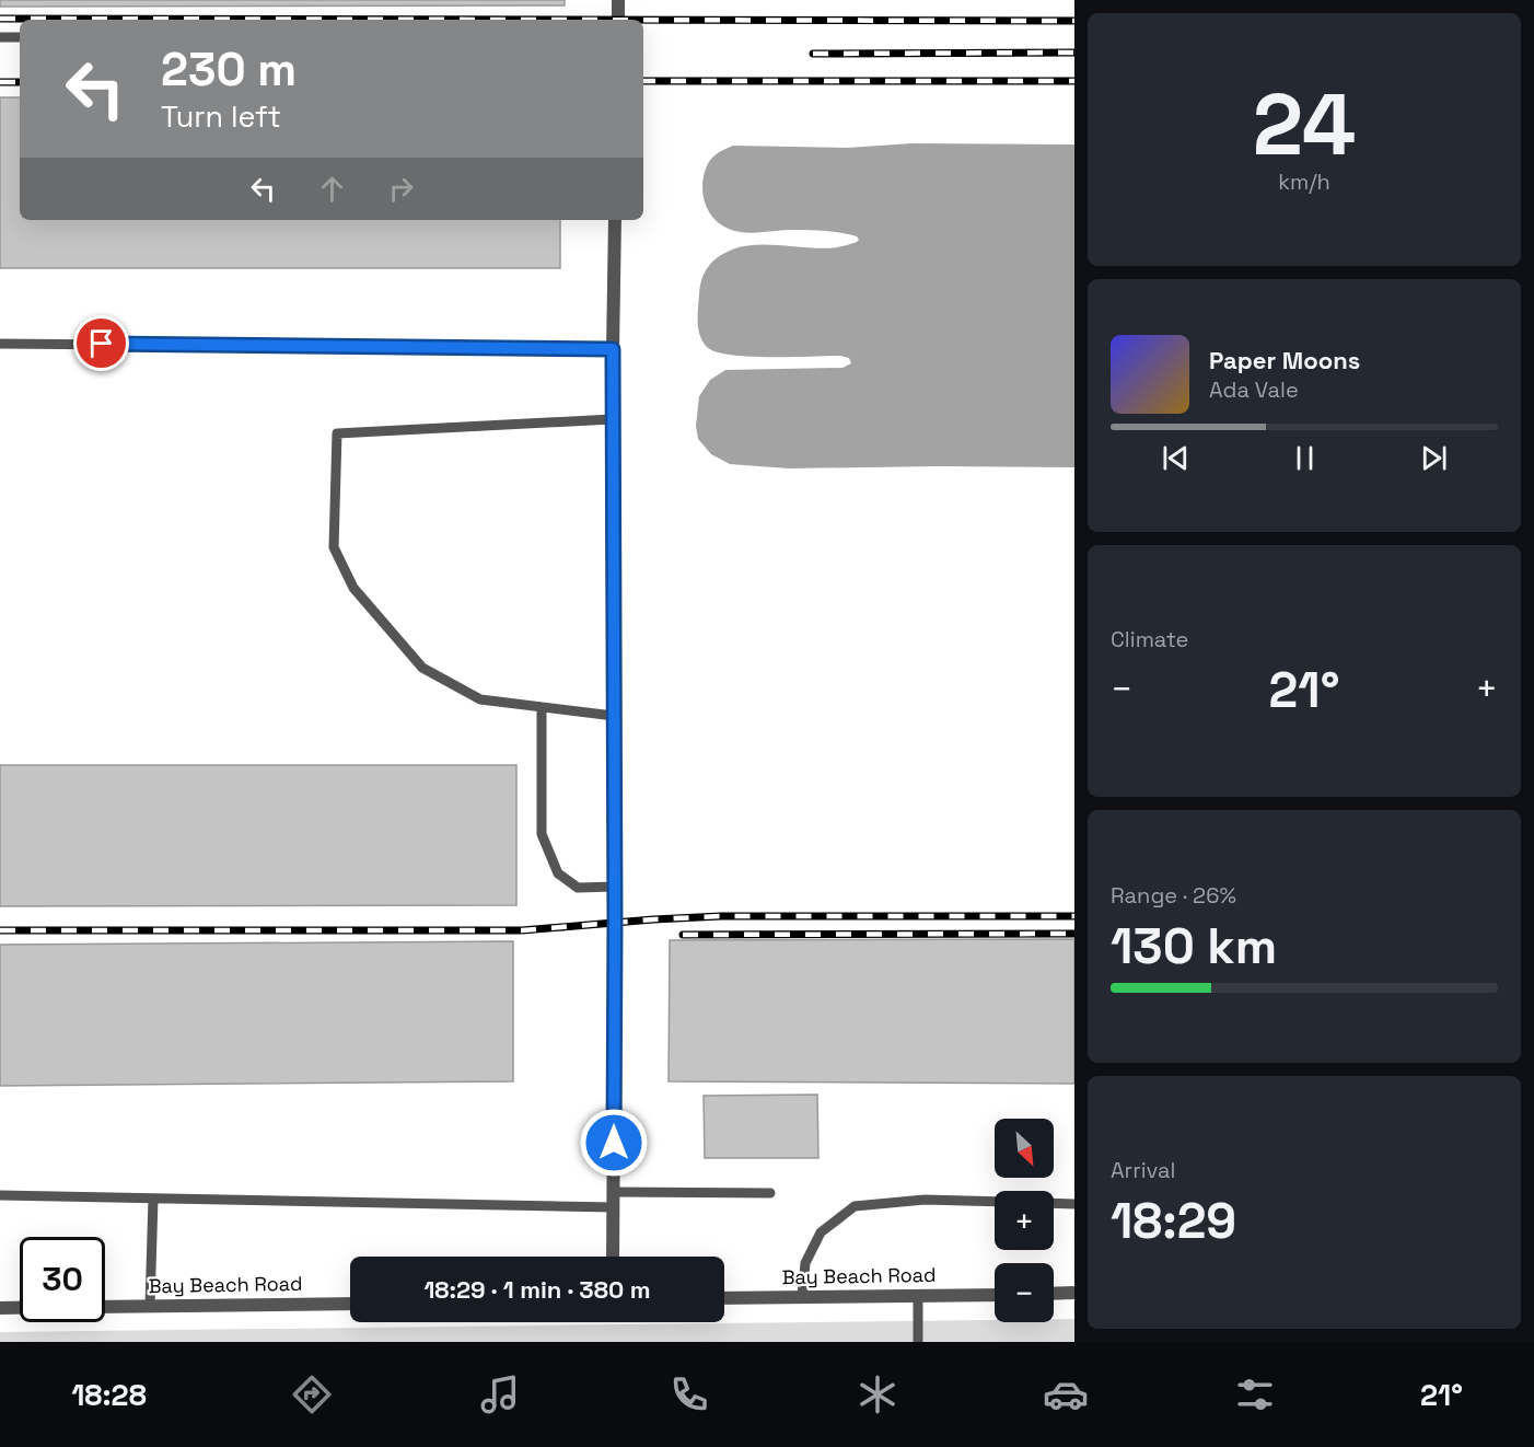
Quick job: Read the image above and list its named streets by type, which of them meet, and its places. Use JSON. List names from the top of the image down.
{
  "streets": {
    "street": ["Bay Beach Road"]
  },
  "north": "bottom right",
  "page": {
    "tile": [
      ["24", "km/h"],
      "Climate",
      ["Range · 26%", "130 km"],
      ["Arrival", "18:29"]
    ],
    "turn": ["230 m", "Turn left"],
    "song": ["Paper Moons", "Ada Vale"],
    "heat": ["−", "21°", "+"],
    "map_buttons": ["+", "−"],
    "limit": "30",
    "trip": "18:29 · 1 min · 380 m",
    "tabs": ["18:28", "21°"]
  }
}
